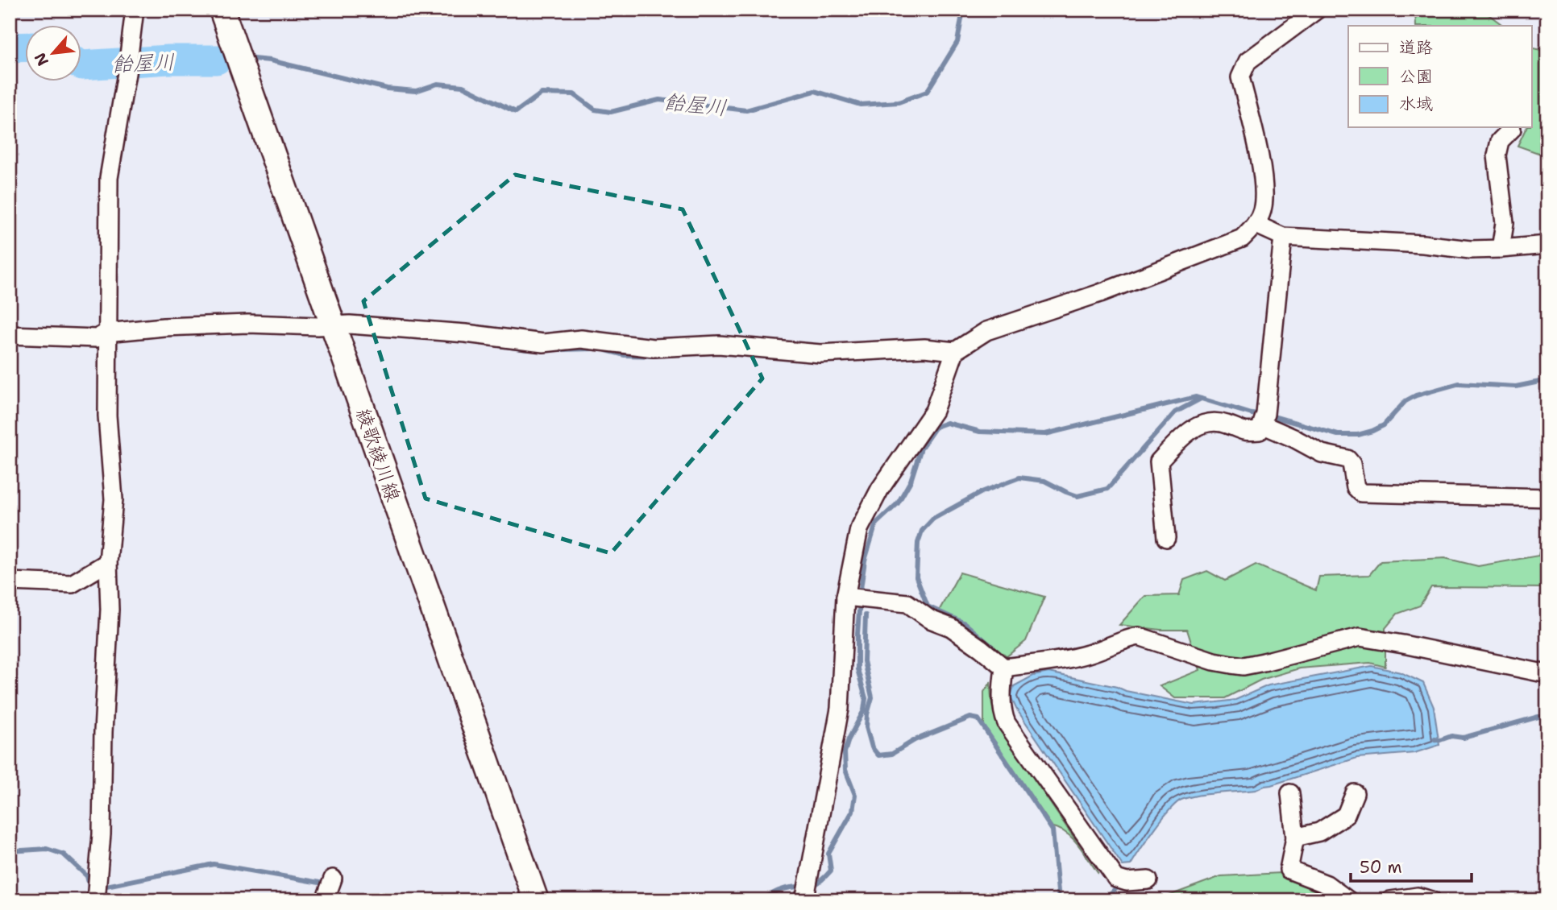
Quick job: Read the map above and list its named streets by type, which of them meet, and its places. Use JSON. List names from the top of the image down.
{
  "streets": {
    "main road": ["綾歌綾川線"]
  },
  "water": ["飴屋川"],
  "legend": ["道路", "公園", "水域"],
  "scale_bar": "50 m",
  "north": "bottom left"
}
